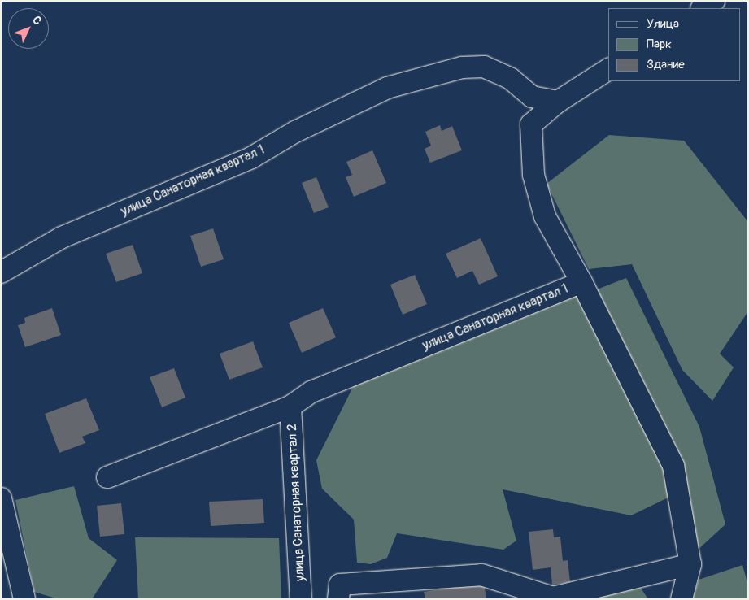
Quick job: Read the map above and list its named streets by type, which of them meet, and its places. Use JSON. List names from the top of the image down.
{
  "streets": {
    "street": ["улица Санаторная квартал 1", "улица Санаторная квартал 2"]
  },
  "crossings": [
    ["улица Санаторная квартал 1", "улица Санаторная квартал 2"]
  ],
  "legend": ["Улица", "Парк", "Здание"],
  "north": "top right"
}
